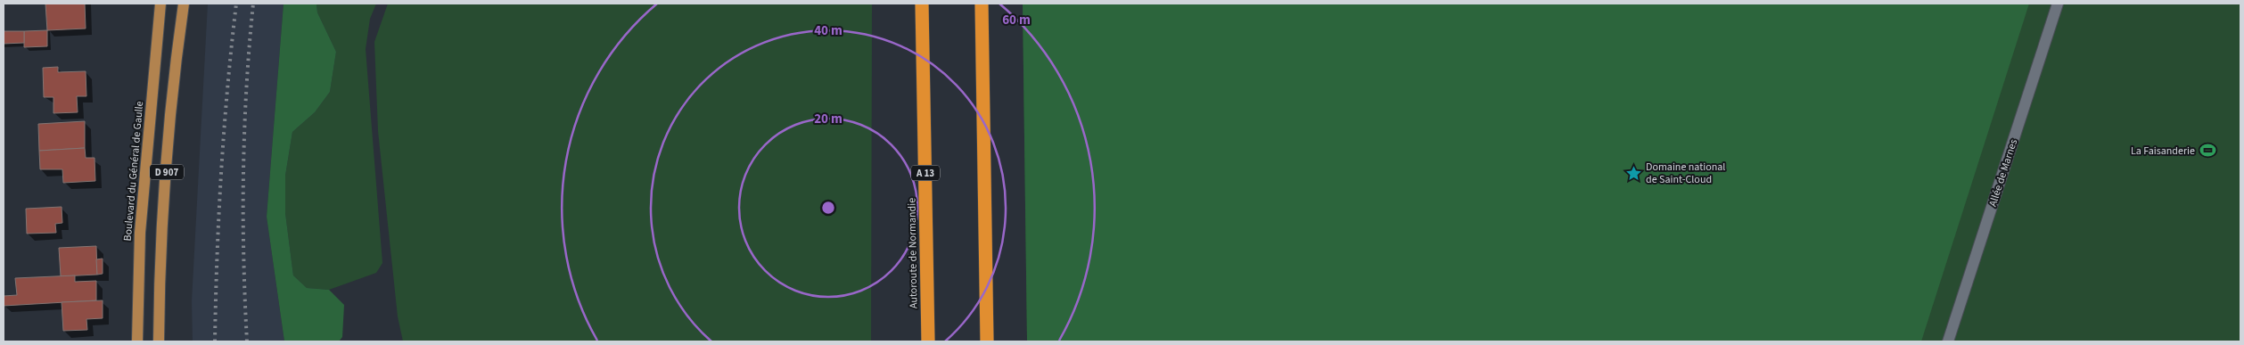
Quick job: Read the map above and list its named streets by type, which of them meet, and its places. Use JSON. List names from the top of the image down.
{
  "streets": {
    "highway": ["A 13", "Autoroute de Normandie"],
    "main road": ["Boulevard du Général de Gaulle", "D 907"],
    "street": ["Allée de Marnes"]
  },
  "places": {
    "sports": ["La Faisanderie"],
    "place": ["Domaine national de Saint-Cloud"]
  },
  "rings": ["60 m", "40 m", "20 m"]
}
